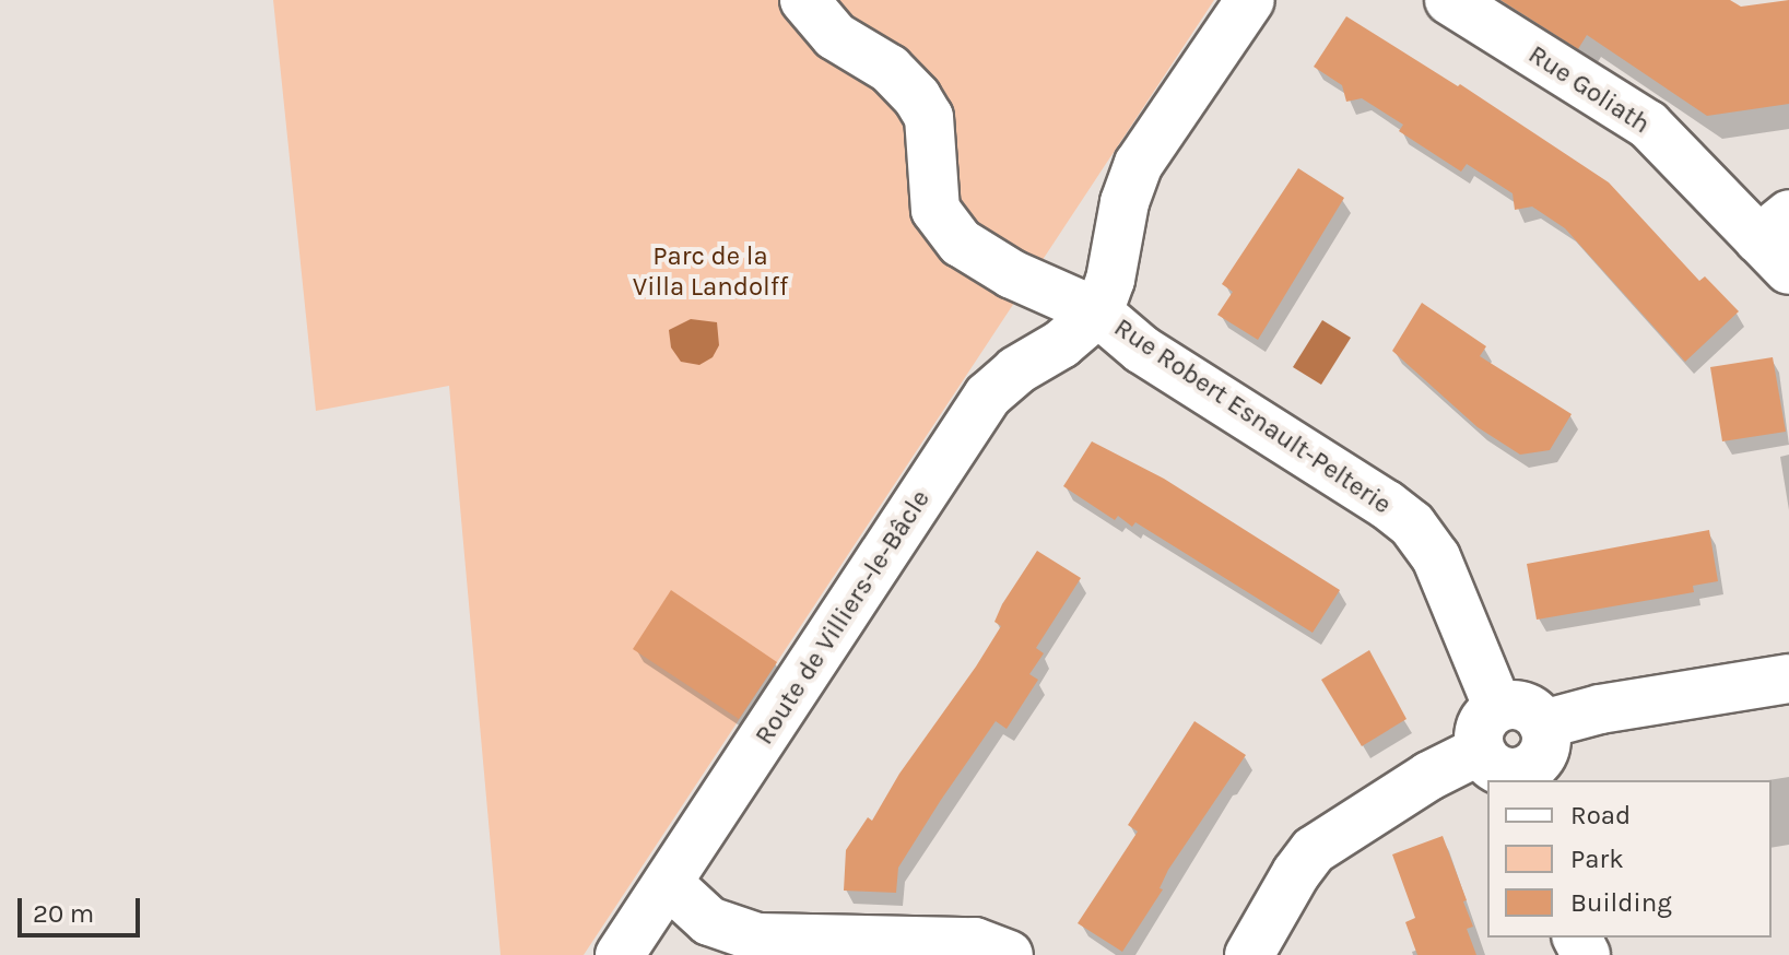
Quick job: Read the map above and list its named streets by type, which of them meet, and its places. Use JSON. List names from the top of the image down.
{
  "streets": {
    "street": ["Rue Goliath", "Rue Robert Esnault-Pelterie", "Route de Villiers-le-Bâcle"]
  },
  "crossings": [
    ["Rue Robert Esnault-Pelterie", "Route de Villiers-le-Bâcle"]
  ],
  "parks": ["Parc de la Villa Landolff"],
  "legend": ["Road", "Park", "Building"],
  "scale_bar": "20 m"
}
